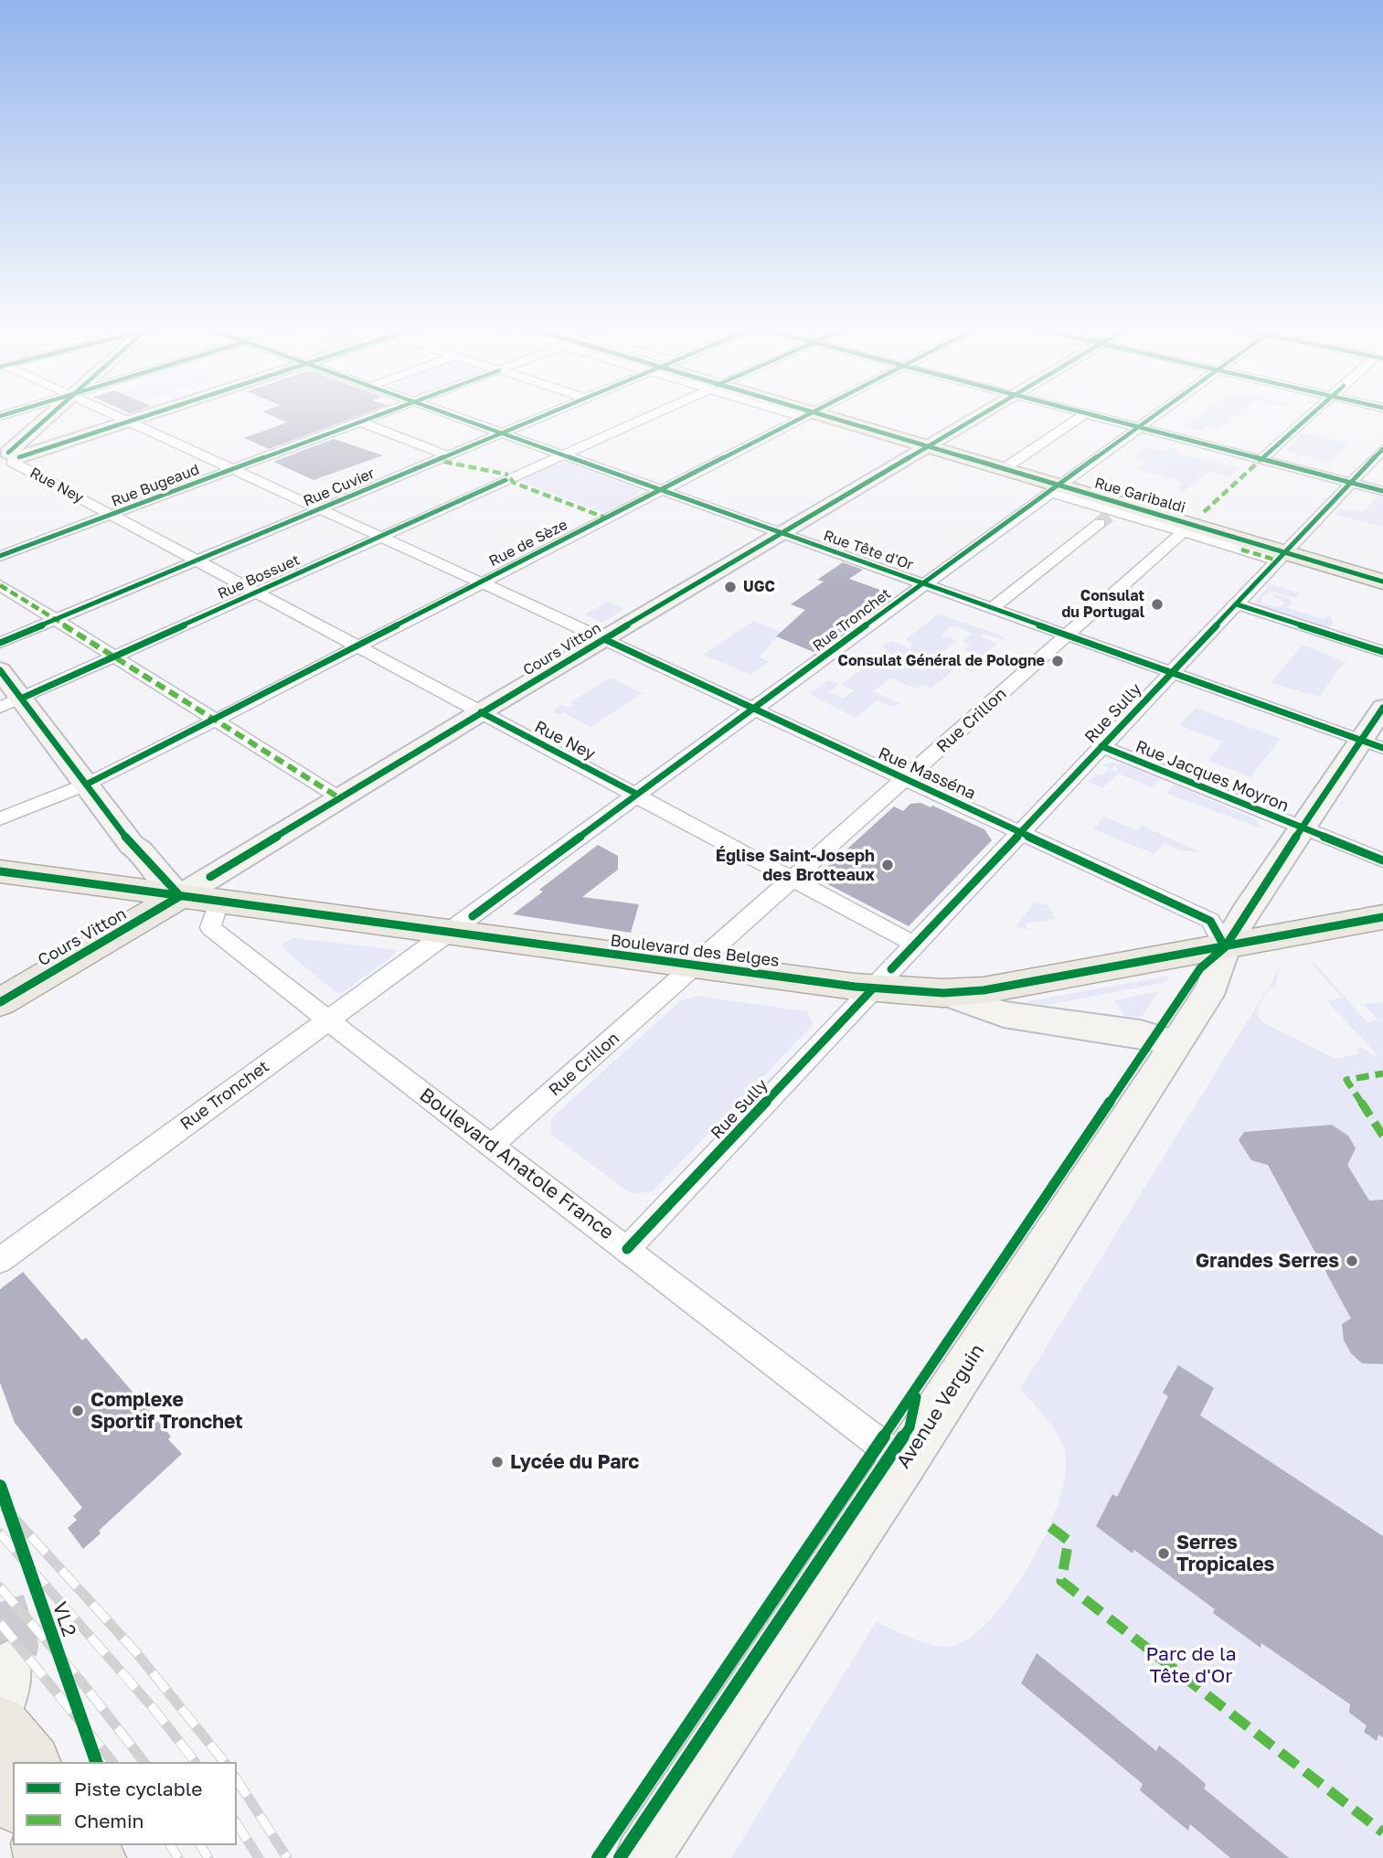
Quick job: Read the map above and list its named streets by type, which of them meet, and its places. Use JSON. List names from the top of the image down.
{
  "streets": {
    "main road": [
      "Rue Garibaldi",
      "Cours Vitton",
      "Boulevard des Belges",
      "Avenue Verguin"
    ],
    "street": [
      "Rue Ney",
      "Rue Bugeaud",
      "Rue Cuvier",
      "Rue de Sèze",
      "Rue Tête d'Or",
      "Rue Bossuet",
      "Rue Tronchet",
      "Rue Sully",
      "Rue Crillon",
      "Rue Masséna",
      "Rue Jacques Moyron",
      "Boulevard Anatole France"
    ],
    "cycle path": ["VL2"]
  },
  "crossings": [
    ["Rue Ney", "Rue Bugeaud"],
    ["Rue Ney", "Rue Cuvier"],
    ["Rue Ney", "Rue de Sèze"],
    ["Rue Ney", "Rue Bossuet"],
    ["Rue Ney", "Rue Tronchet"],
    ["Rue Ney", "Cours Vitton"],
    ["Rue Ney", "Rue Sully"],
    ["Rue Ney", "Rue Crillon"],
    ["Rue Bugeaud", "Rue Masséna"],
    ["Rue Cuvier", "Rue Tête d'Or"],
    ["Rue Cuvier", "Rue Masséna"],
    ["Rue Garibaldi", "Rue de Sèze"],
    ["Rue Garibaldi", "Rue Tronchet"],
    ["Rue Garibaldi", "Cours Vitton"],
    ["Rue Garibaldi", "Rue Sully"],
    ["Rue Garibaldi", "Rue Crillon"],
    ["Rue de Sèze", "Rue Tête d'Or"],
    ["Rue de Sèze", "Rue Masséna"],
    ["Rue Tête d'Or", "Rue Bossuet"],
    ["Rue Tête d'Or", "Rue Tronchet"],
    ["Rue Tête d'Or", "Cours Vitton"],
    ["Rue Tête d'Or", "Rue Sully"],
    ["Rue Tête d'Or", "Rue Crillon"],
    ["Rue Tête d'Or", "Avenue Verguin"],
    ["Rue Bossuet", "Rue Masséna"],
    ["Rue Tronchet", "Rue Masséna"],
    ["Rue Tronchet", "Boulevard des Belges"],
    ["Rue Tronchet", "Boulevard Anatole France"],
    ["Cours Vitton", "Rue Masséna"],
    ["Cours Vitton", "Boulevard des Belges"],
    ["Cours Vitton", "Boulevard Anatole France"],
    ["Rue Sully", "Rue Masséna"],
    ["Rue Sully", "Rue Jacques Moyron"],
    ["Rue Sully", "Boulevard des Belges"],
    ["Rue Sully", "Boulevard Anatole France"],
    ["Rue Crillon", "Rue Masséna"],
    ["Rue Crillon", "Boulevard des Belges"],
    ["Rue Crillon", "Boulevard Anatole France"],
    ["Rue Masséna", "Boulevard des Belges"],
    ["Rue Masséna", "Avenue Verguin"],
    ["Rue Jacques Moyron", "Avenue Verguin"],
    ["Boulevard des Belges", "Boulevard Anatole France"],
    ["Boulevard des Belges", "Avenue Verguin"],
    ["Boulevard Anatole France", "Avenue Verguin"]
  ],
  "parks": ["Parc de la Tête d'Or"],
  "places": [
    "UGC",
    "Consulat du Portugal",
    "Consulat Général de Pologne",
    "Église Saint-Joseph des Brotteaux",
    "Grandes Serres",
    "Complexe Sportif Tronchet",
    "Lycée du Parc",
    "Serres Tropicales"
  ],
  "legend": ["Piste cyclable", "Chemin"]
}
